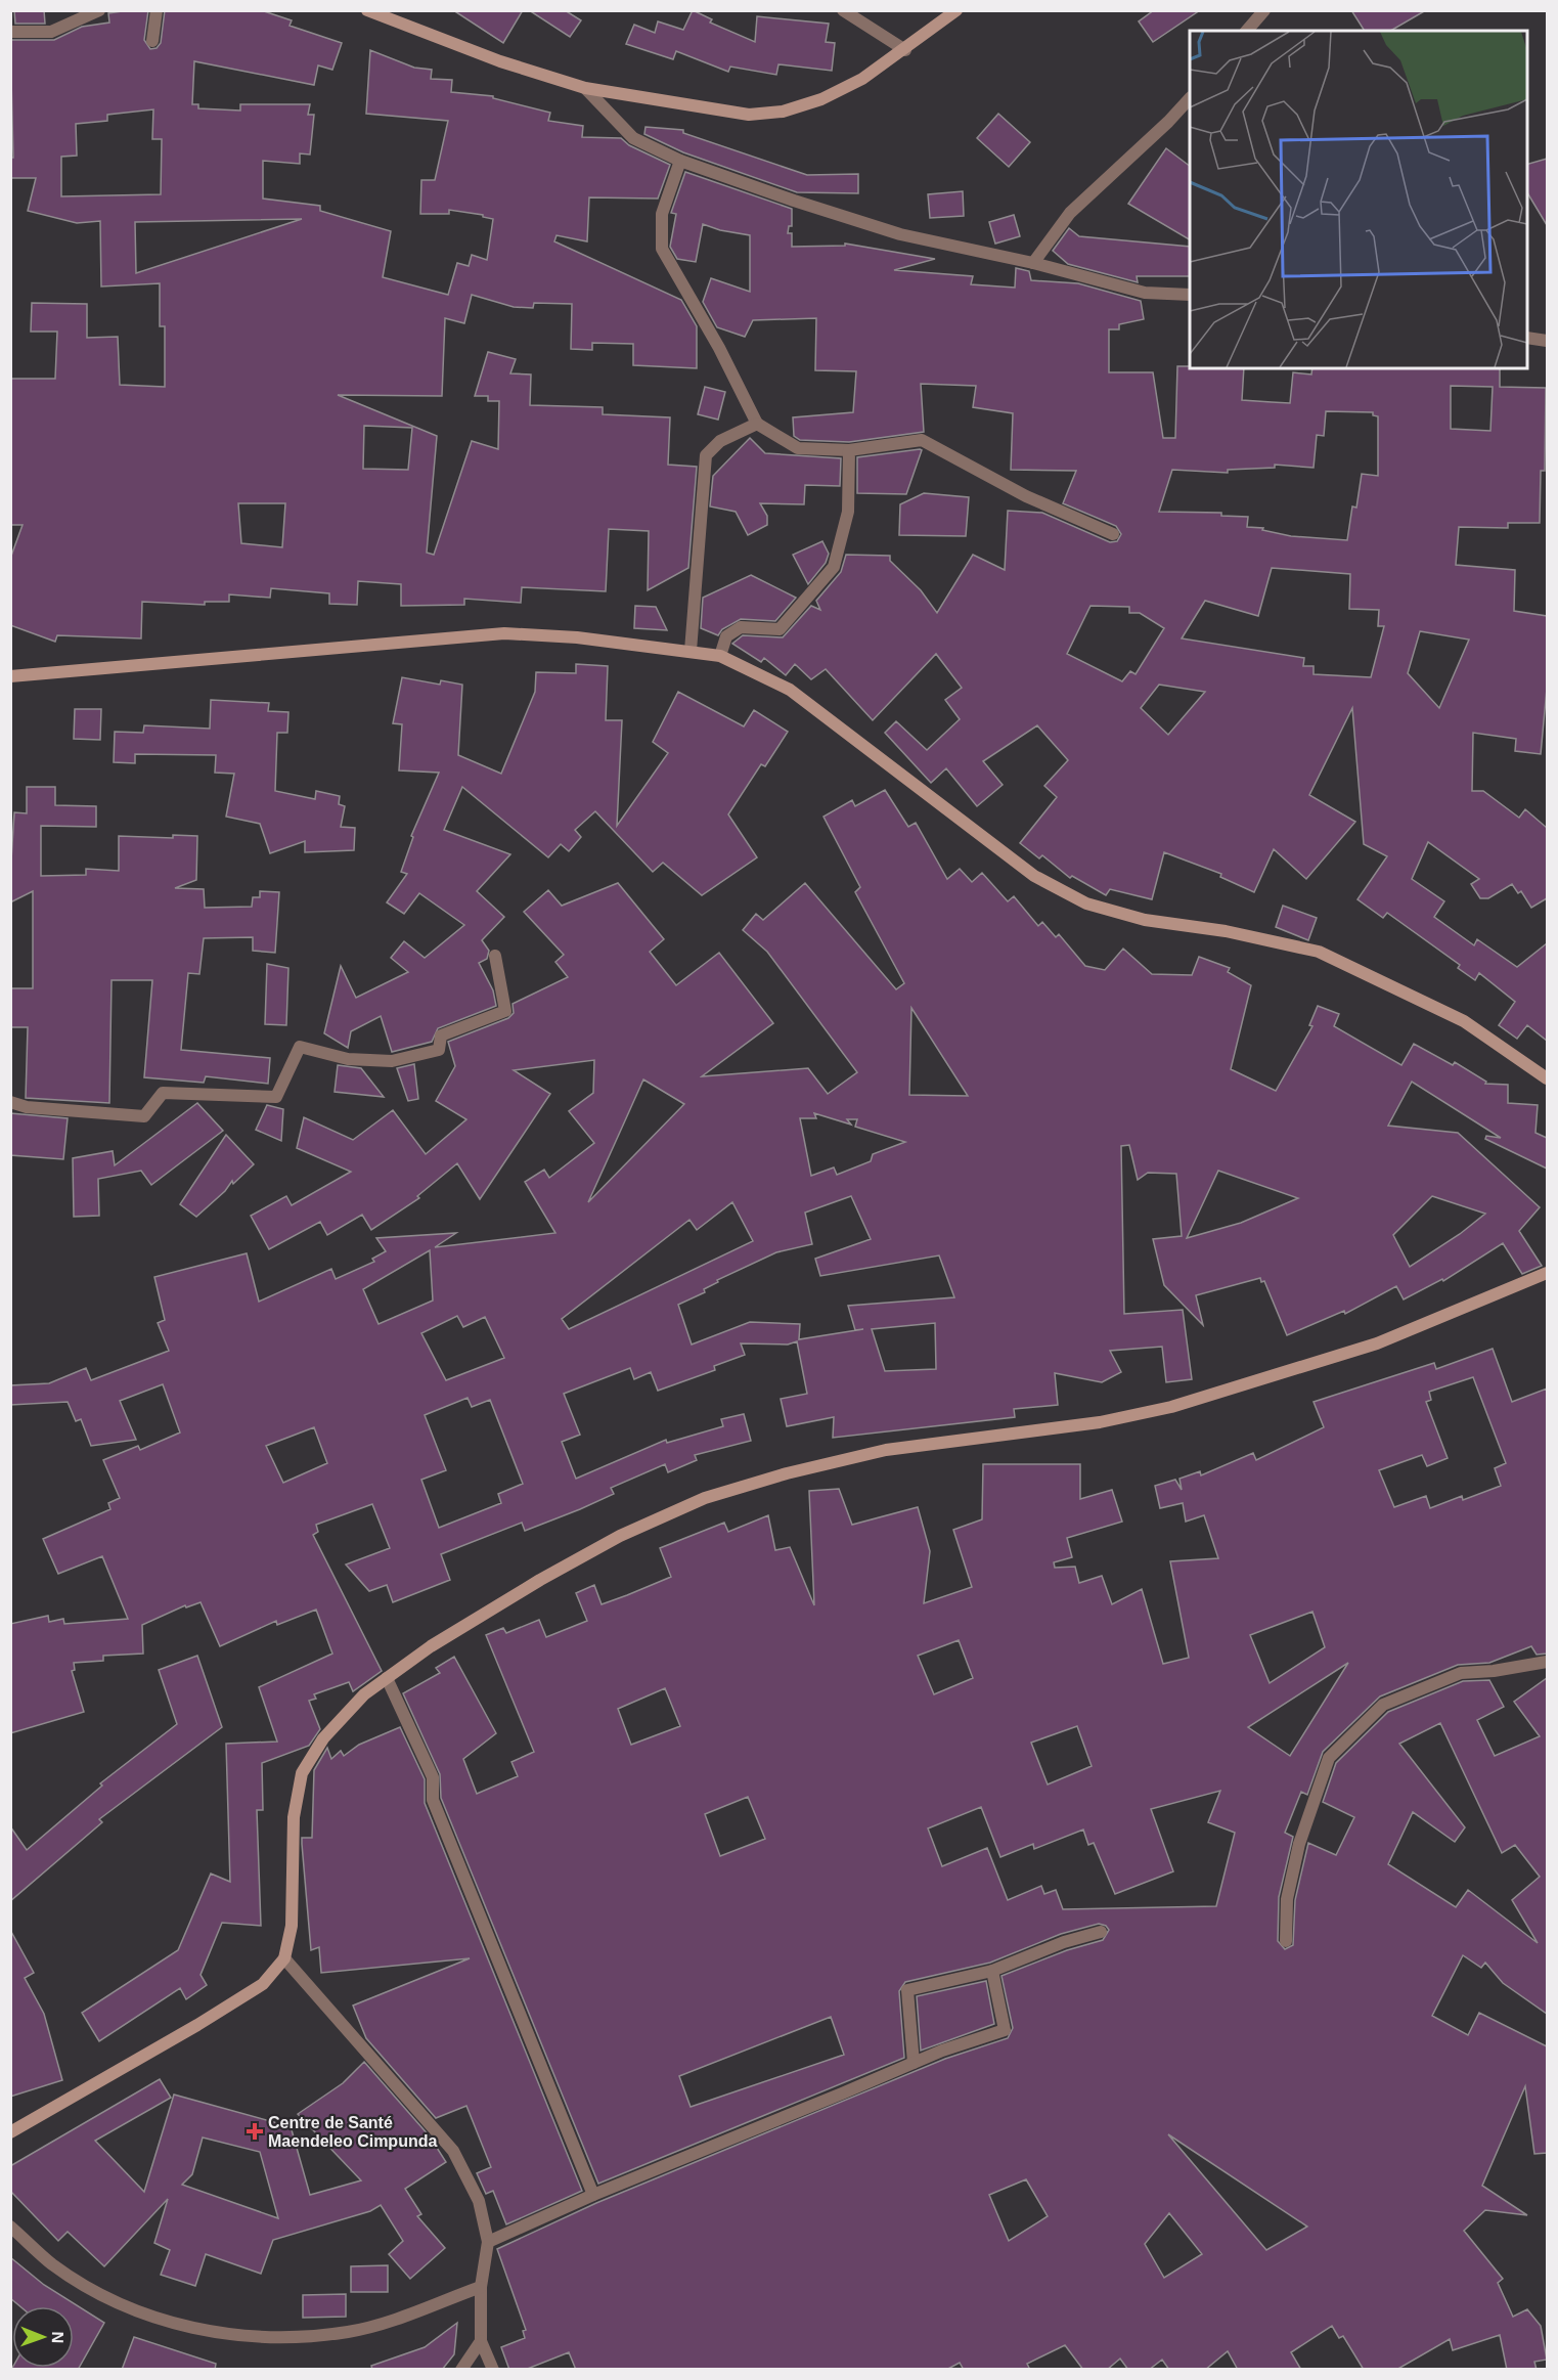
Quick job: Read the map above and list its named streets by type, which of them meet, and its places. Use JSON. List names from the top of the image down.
{
  "places": {
    "health": ["Centre de Santé Maendeleo Cimpunda"]
  },
  "north": "right"
}
